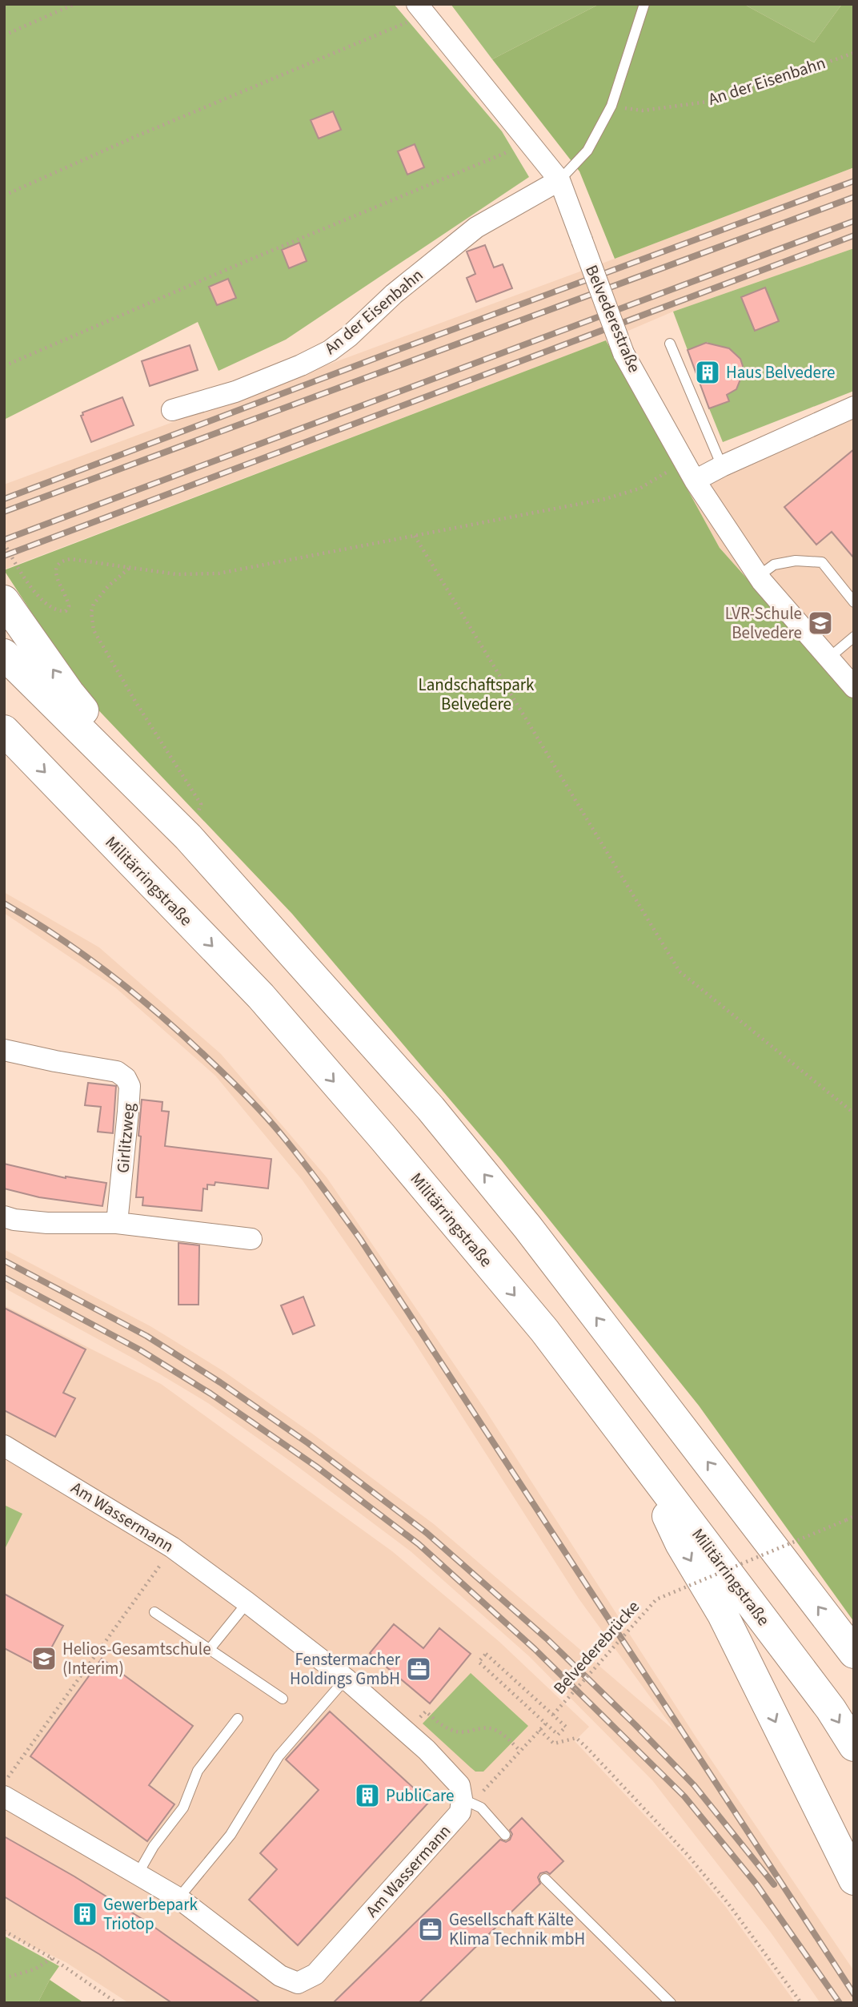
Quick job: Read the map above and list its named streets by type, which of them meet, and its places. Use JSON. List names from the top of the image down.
{
  "streets": {
    "highway": ["Militärringstraße"],
    "street": [
      "An der Eisenbahn",
      "Belvederestraße",
      "Girlitzweg",
      "Am Wassermann"
    ],
    "path": ["Belvederebrücke"]
  },
  "crossings": [
    ["An der Eisenbahn", "Belvederestraße"]
  ],
  "parks": ["Landschaftspark Belvedere"],
  "places": {
    "building": ["Haus Belvedere", "PubliCare", "Gewerbepark Triotop"],
    "school or university": ["LVR-Schule Belvedere", "Helios-Gesamtschule (Interim)"],
    "office": ["Fenstermacher Holdings GmbH", "Gesellschaft Kälte Klima Technik mbH"]
  }
}
